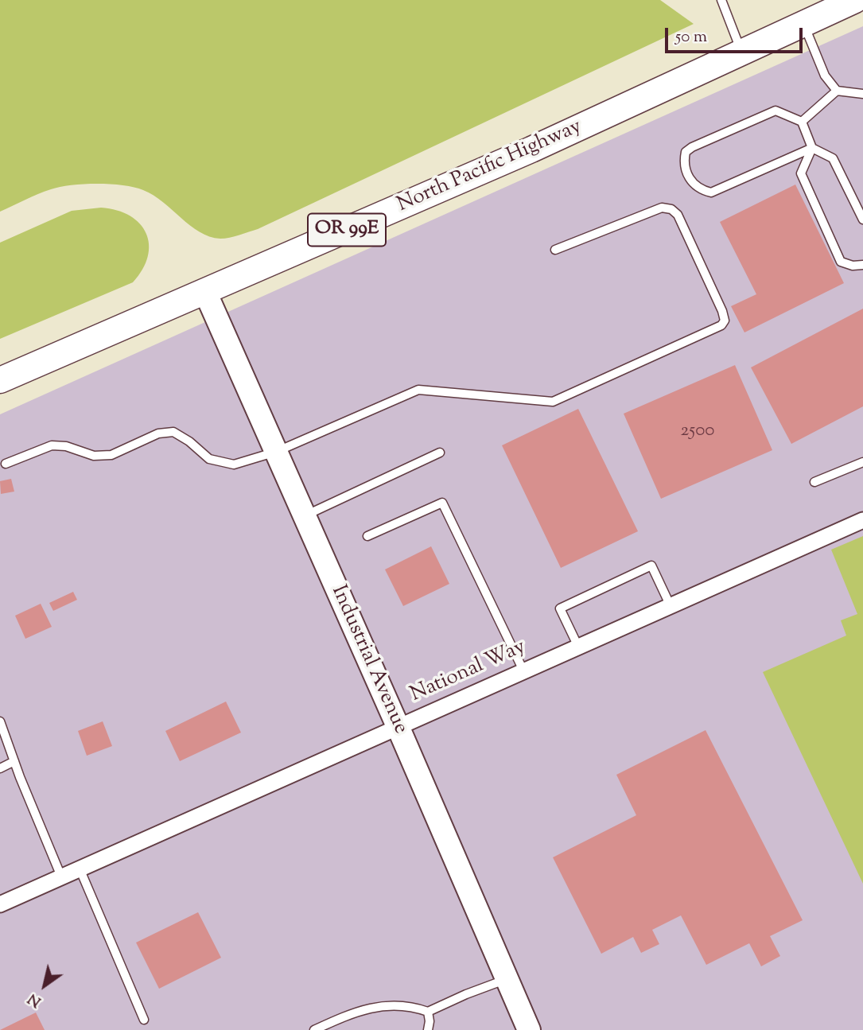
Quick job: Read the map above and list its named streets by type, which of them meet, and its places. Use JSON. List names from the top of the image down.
{
  "streets": {
    "main road": ["North Pacific Highway", "OR 99E"],
    "street": ["Industrial Avenue", "National Way"]
  },
  "crossings": [
    ["North Pacific Highway", "Industrial Avenue"],
    ["Industrial Avenue", "National Way"]
  ],
  "house_numbers": ["2500"],
  "scale_bar": "50 m",
  "north": "bottom left"
}
